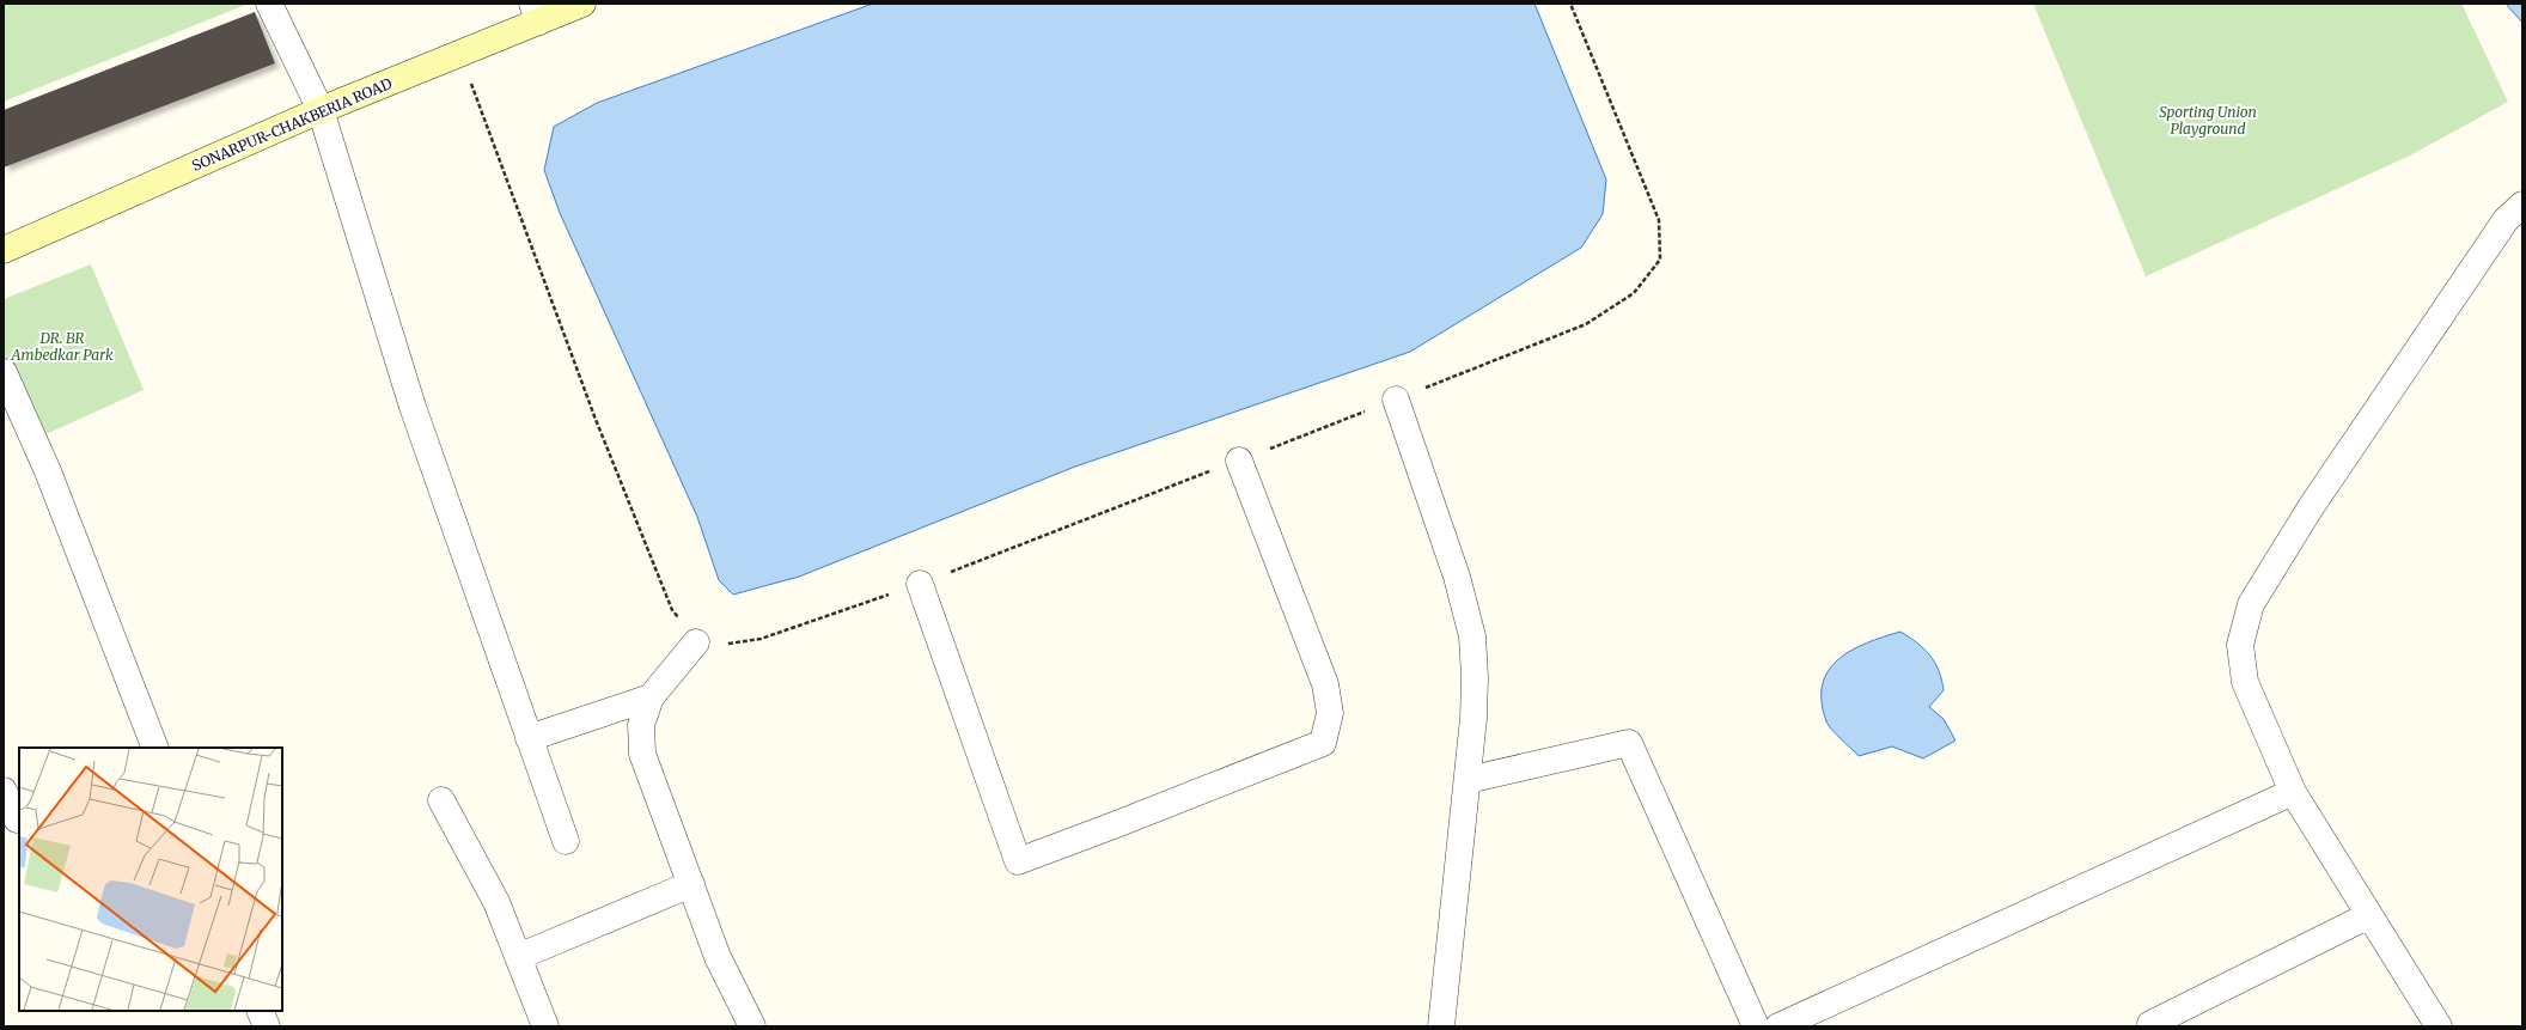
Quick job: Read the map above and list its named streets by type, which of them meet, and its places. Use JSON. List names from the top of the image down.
{
  "streets": {
    "main road": ["SONARPUR-CHAKBERIA ROAD"]
  },
  "parks": ["Sporting Union Playground", "DR. BR Ambedkar Park"]
}
